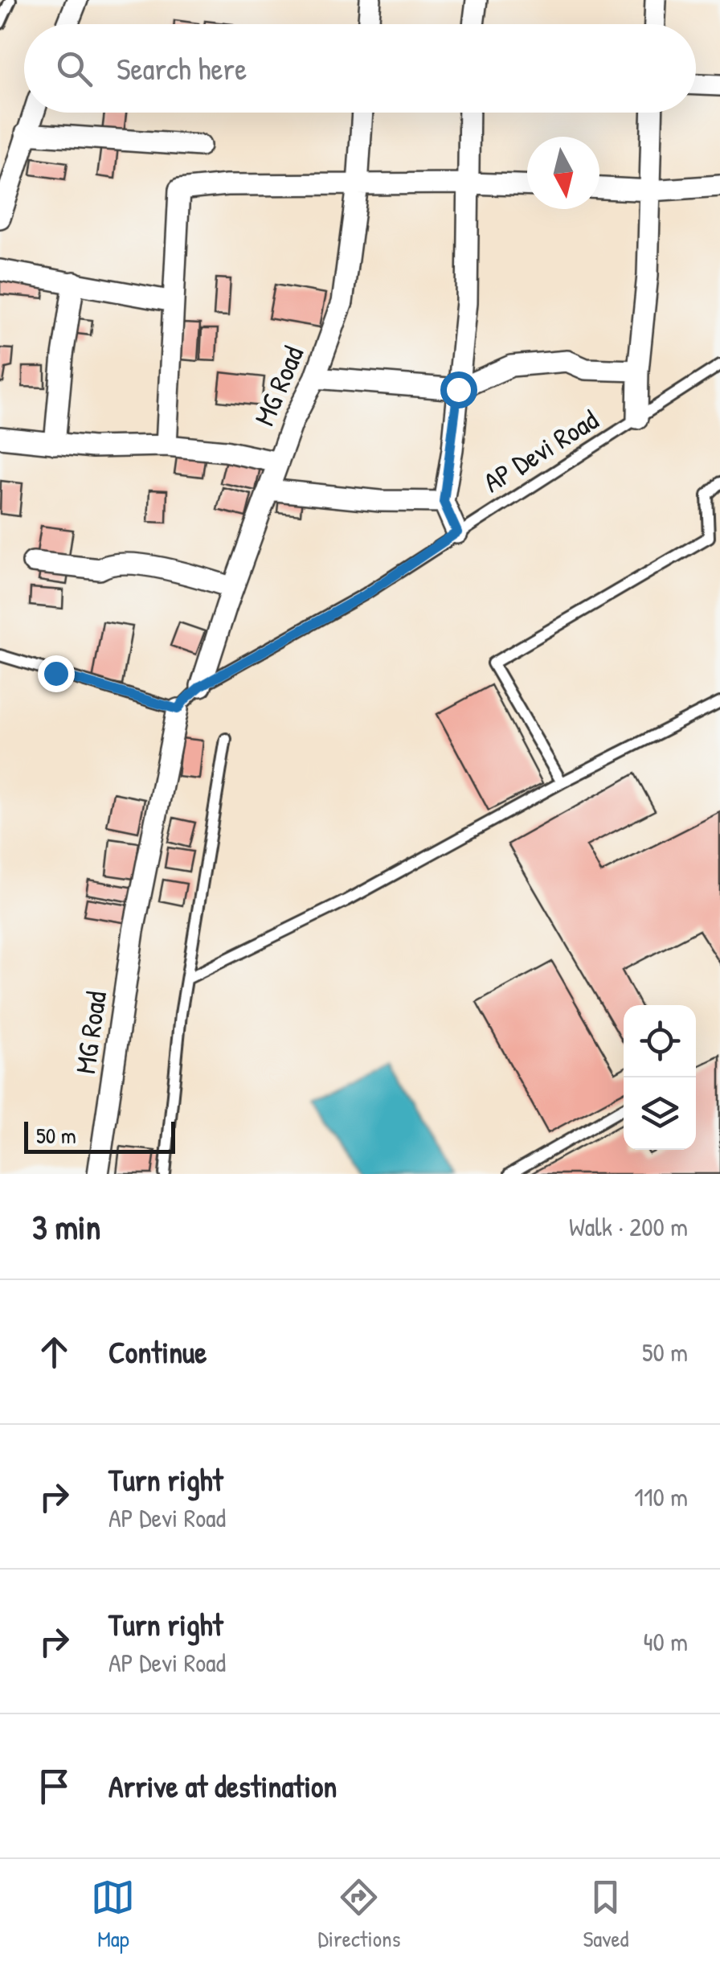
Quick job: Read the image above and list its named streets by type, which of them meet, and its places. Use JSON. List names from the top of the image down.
{
  "streets": {
    "street": ["MG Road"],
    "lane": ["AP Devi Road"]
  },
  "crossings": [
    ["MG Road", "AP Devi Road"]
  ],
  "scale_bar": "50 m",
  "north": "bottom",
  "page": {
    "search": "Search here",
    "scale": "50 m",
    "heading": ["3 min", "Walk · 200 m"],
    "list": [
      ["Continue", "50 m"],
      ["Turn right", "AP Devi Road", "110 m"],
      ["Turn right", "AP Devi Road", "40 m"],
      "Arrive at destination"
    ],
    "nav": ["Map", "Directions", "Saved"]
  }
}
